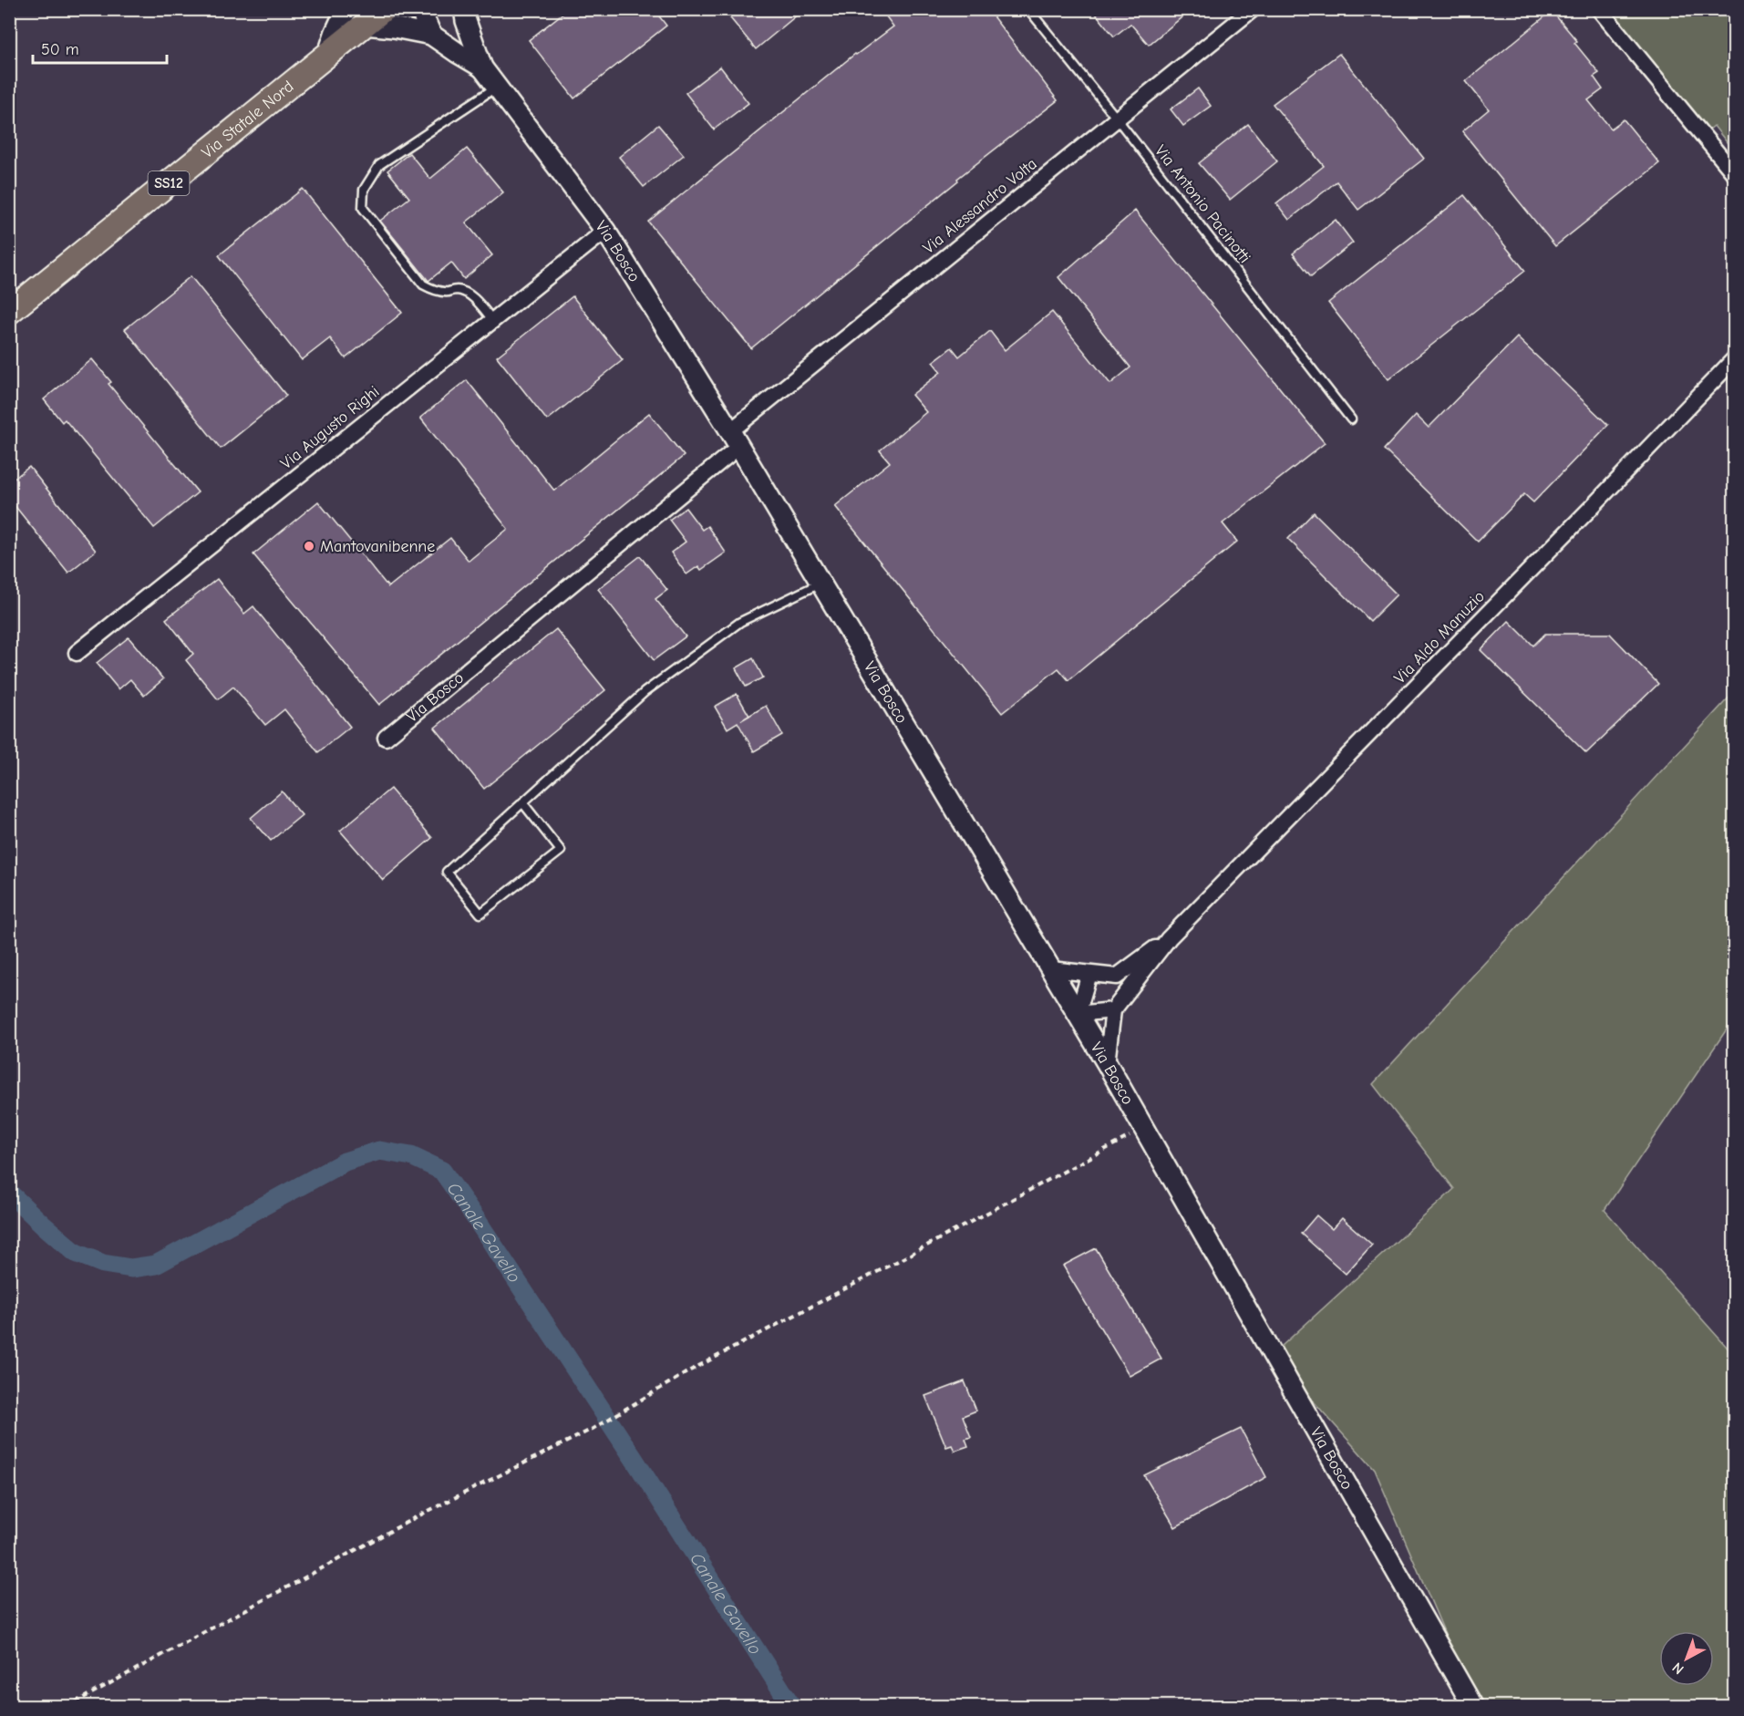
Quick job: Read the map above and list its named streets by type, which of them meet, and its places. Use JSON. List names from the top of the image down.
{
  "streets": {
    "main road": ["Via Statale Nord", "SS12"],
    "street": [
      "Via Alessandro Volta",
      "Via Bosco",
      "Via Augusto Righi",
      "Via Aldo Manuzio"
    ],
    "lane": ["Via Antonio Pacinotti"]
  },
  "crossings": [
    ["Via Statale Nord", "Via Bosco"],
    ["Via Antonio Pacinotti", "Via Alessandro Volta"],
    ["Via Alessandro Volta", "Via Bosco"],
    ["Via Bosco", "Via Augusto Righi"],
    ["Via Bosco", "Via Aldo Manuzio"]
  ],
  "water": ["Canale Gavello"],
  "places": ["Mantovanibenne"],
  "scale_bar": "50 m",
  "north": "bottom left"
}
